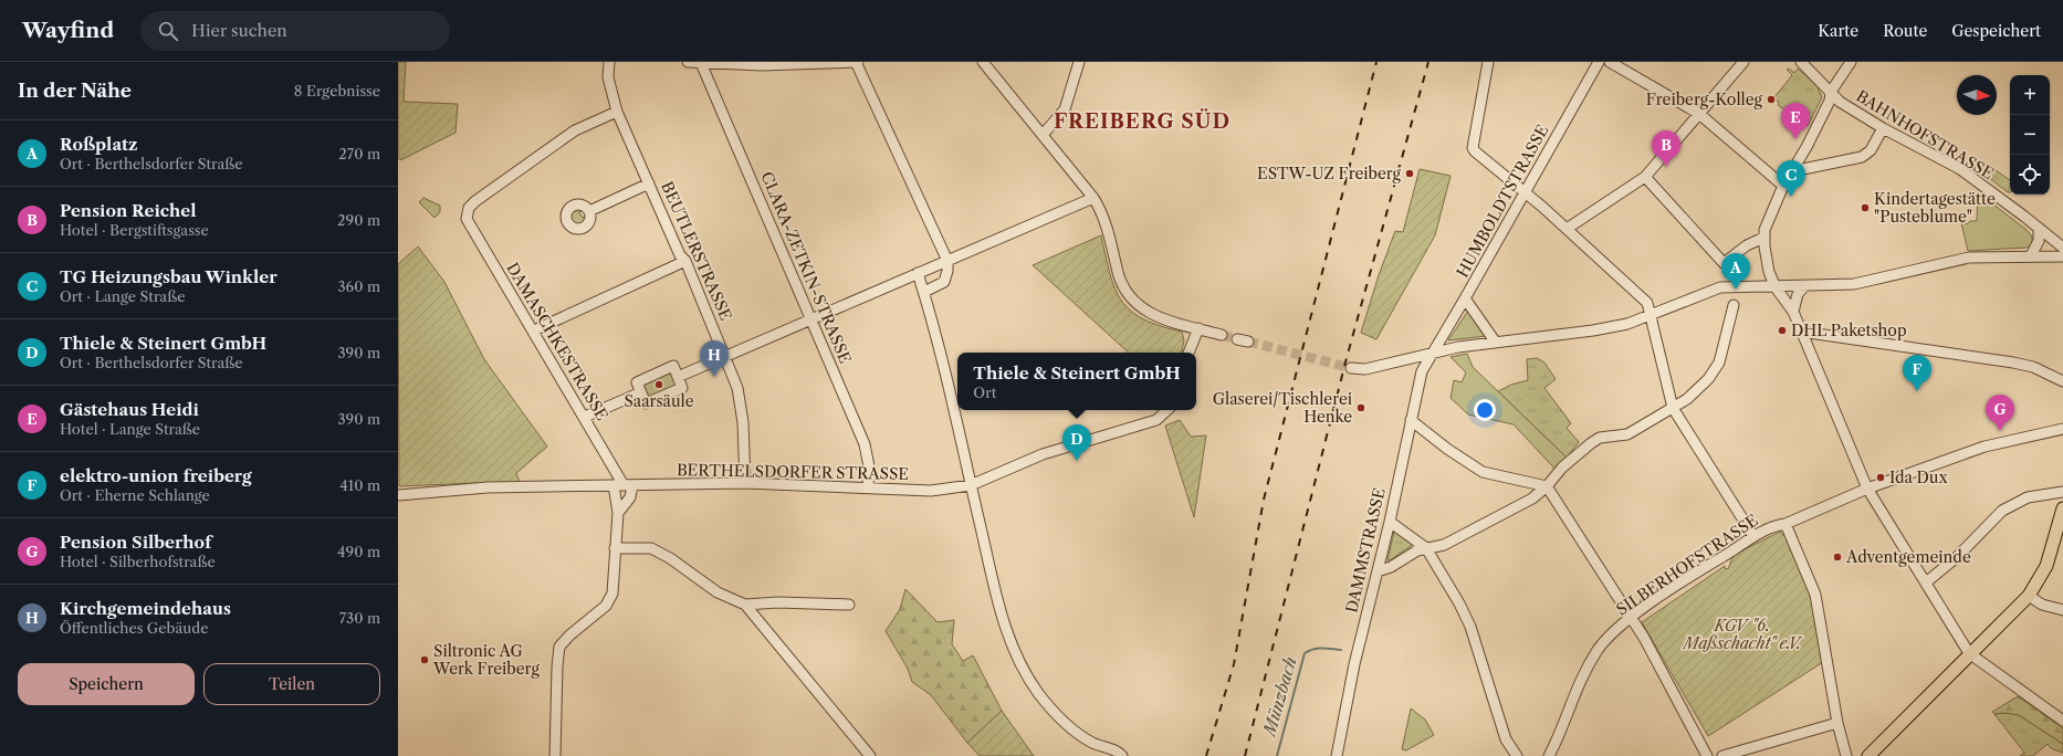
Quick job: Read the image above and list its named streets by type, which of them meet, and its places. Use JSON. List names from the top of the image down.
{
  "streets": {
    "street": [
      "BAHNHOFSTRASSE",
      "HUMBOLDTSTRASSE",
      "BEUTLERSTRASSE",
      "CLARA-ZETKIN-STRASSE",
      "DAMASCHKESTRASSE",
      "BERTHELSDORFER STRASSE",
      "DAMMSTRASSE",
      "SILBERHOFSTRASSE"
    ]
  },
  "crossings": [
    ["HUMBOLDTSTRASSE", "DAMMSTRASSE"],
    ["BEUTLERSTRASSE", "DAMASCHKESTRASSE"],
    ["BEUTLERSTRASSE", "BERTHELSDORFER STRASSE"],
    ["CLARA-ZETKIN-STRASSE", "BERTHELSDORFER STRASSE"],
    ["DAMASCHKESTRASSE", "BERTHELSDORFER STRASSE"]
  ],
  "districts": ["FREIBERG SÜD"],
  "water": ["Münzbach"],
  "parks": ["KGV \"6. Maßschacht\" e.V."],
  "places": [
    "Freiberg-Kolleg",
    "ESTW-UZ Freiberg",
    "Kindertagestätte \"Pusteblume\"",
    "DHL Paketshop",
    "Saarsäule",
    "Glaserei/Tischlerei Henke",
    "Ida Dux",
    "Adventgemeinde",
    "Siltronic AG Werk Freiberg"
  ],
  "north": "right",
  "page": {
    "header": "Wayfind",
    "search": "Hier suchen",
    "nav": ["Karte", "Route", "Gespeichert"],
    "heading": ["In der Nähe", "8 Ergebnisse"],
    "map_buttons": ["+", "−"],
    "pins": [
      "E",
      "B",
      "C",
      "A",
      "H",
      "F",
      "G",
      "D"
    ],
    "list": [
      {
        "mark": "A",
        "name": "Roßplatz",
        "note": "Ort · Berthelsdorfer Straße",
        "value": "270 m"
      },
      {
        "mark": "B",
        "name": "Pension Reichel",
        "note": "Hotel · Bergstiftsgasse",
        "value": "290 m"
      },
      {
        "mark": "C",
        "name": "TG Heizungsbau Winkler",
        "note": "Ort · Lange Straße",
        "value": "360 m"
      },
      {
        "mark": "D",
        "name": "Thiele & Steinert GmbH",
        "note": "Ort · Berthelsdorfer Straße",
        "value": "390 m"
      },
      {
        "mark": "E",
        "name": "Gästehaus Heidi",
        "note": "Hotel · Lange Straße",
        "value": "390 m"
      },
      {
        "mark": "F",
        "name": "elektro-union freiberg",
        "note": "Ort · Eherne Schlange",
        "value": "410 m"
      },
      {
        "mark": "G",
        "name": "Pension Silberhof",
        "note": "Hotel · Silberhofstraße",
        "value": "490 m"
      },
      {
        "mark": "H",
        "name": "Kirchgemeindehaus",
        "note": "Öffentliches Gebäude",
        "value": "730 m"
      }
    ],
    "popup": ["Thiele & Steinert GmbH", "Ort"],
    "buttons": ["Speichern", "Teilen"]
  }
}
